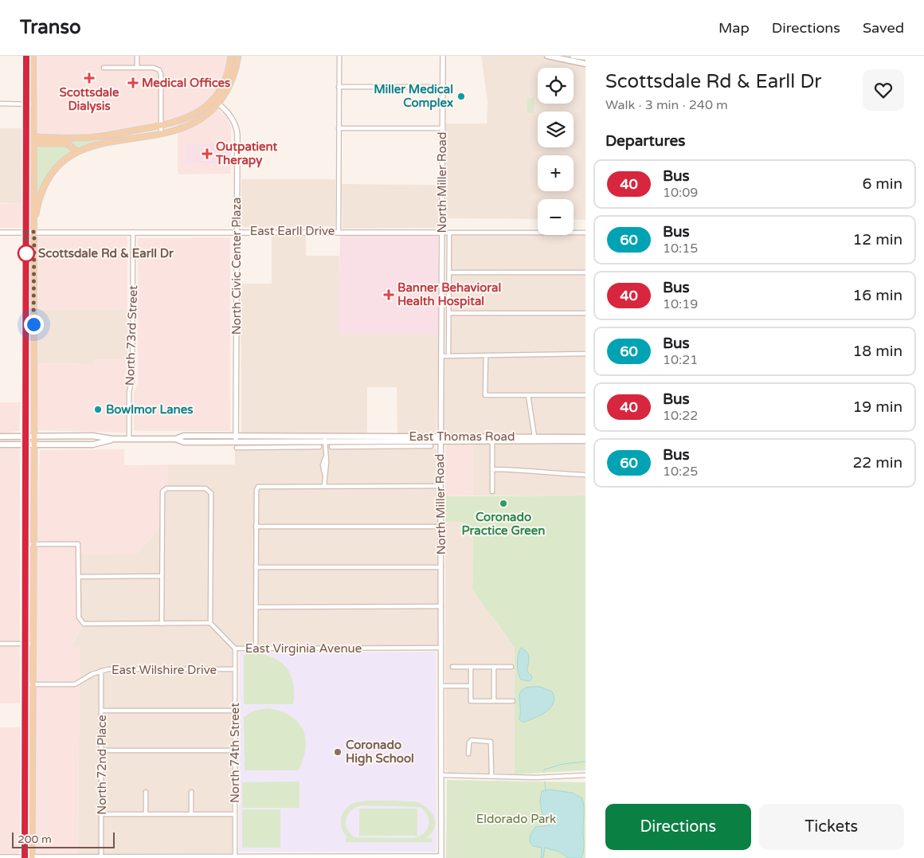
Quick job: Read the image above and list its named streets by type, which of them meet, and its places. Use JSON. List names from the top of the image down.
{
  "streets": {
    "main road": ["East Thomas Road"],
    "street": [
      "North Miller Road",
      "East Earll Drive",
      "North Civic Center Plaza",
      "North 73rd Street",
      "East Virginia Avenue",
      "East Wilshire Drive",
      "North 74th Street",
      "North 72nd Place"
    ]
  },
  "crossings": [
    ["North Miller Road", "East Earll Drive"],
    ["North Miller Road", "East Thomas Road"],
    ["North Miller Road", "East Virginia Avenue"],
    ["East Earll Drive", "North Civic Center Plaza"],
    ["East Earll Drive", "North 73rd Street"],
    ["North Civic Center Plaza", "East Thomas Road"],
    ["North 73rd Street", "East Thomas Road"],
    ["East Virginia Avenue", "North 74th Street"],
    ["East Wilshire Drive", "North 74th Street"],
    ["East Wilshire Drive", "North 72nd Place"]
  ],
  "parks": ["Eldorado Park"],
  "places": {
    "health": [
      "Scottsdale Dialysis",
      "Medical Offices",
      "Outpatient Therapy",
      "Banner Behavioral Health Hospital"
    ],
    "other": [
      "Miller Medical Complex",
      "Scottsdale Rd & Earll Dr",
      "Bowlmor Lanes",
      "Coronado Practice Green",
      "Coronado High School"
    ]
  },
  "lines": ["bus line 40"],
  "scale_bar": "200 m",
  "page": {
    "header": "Transo",
    "nav": ["Map", "Directions", "Saved"],
    "heading": [
      ["Scottsdale Rd & Earll Dr", "Walk · 3 min · 240 m"],
      "Departures"
    ],
    "map_buttons": ["+", "−"],
    "list": [
      {
        "mark": "40",
        "name": "Bus",
        "note": "10:09",
        "value": "6 min"
      },
      {
        "mark": "60",
        "name": "Bus",
        "note": "10:15",
        "value": "12 min"
      },
      {
        "mark": "40",
        "name": "Bus",
        "note": "10:19",
        "value": "16 min"
      },
      {
        "mark": "60",
        "name": "Bus",
        "note": "10:21",
        "value": "18 min"
      },
      {
        "mark": "40",
        "name": "Bus",
        "note": "10:22",
        "value": "19 min"
      },
      {
        "mark": "60",
        "name": "Bus",
        "note": "10:25",
        "value": "22 min"
      }
    ],
    "buttons": ["Directions", "Tickets"],
    "scale": "200 m"
  }
}
